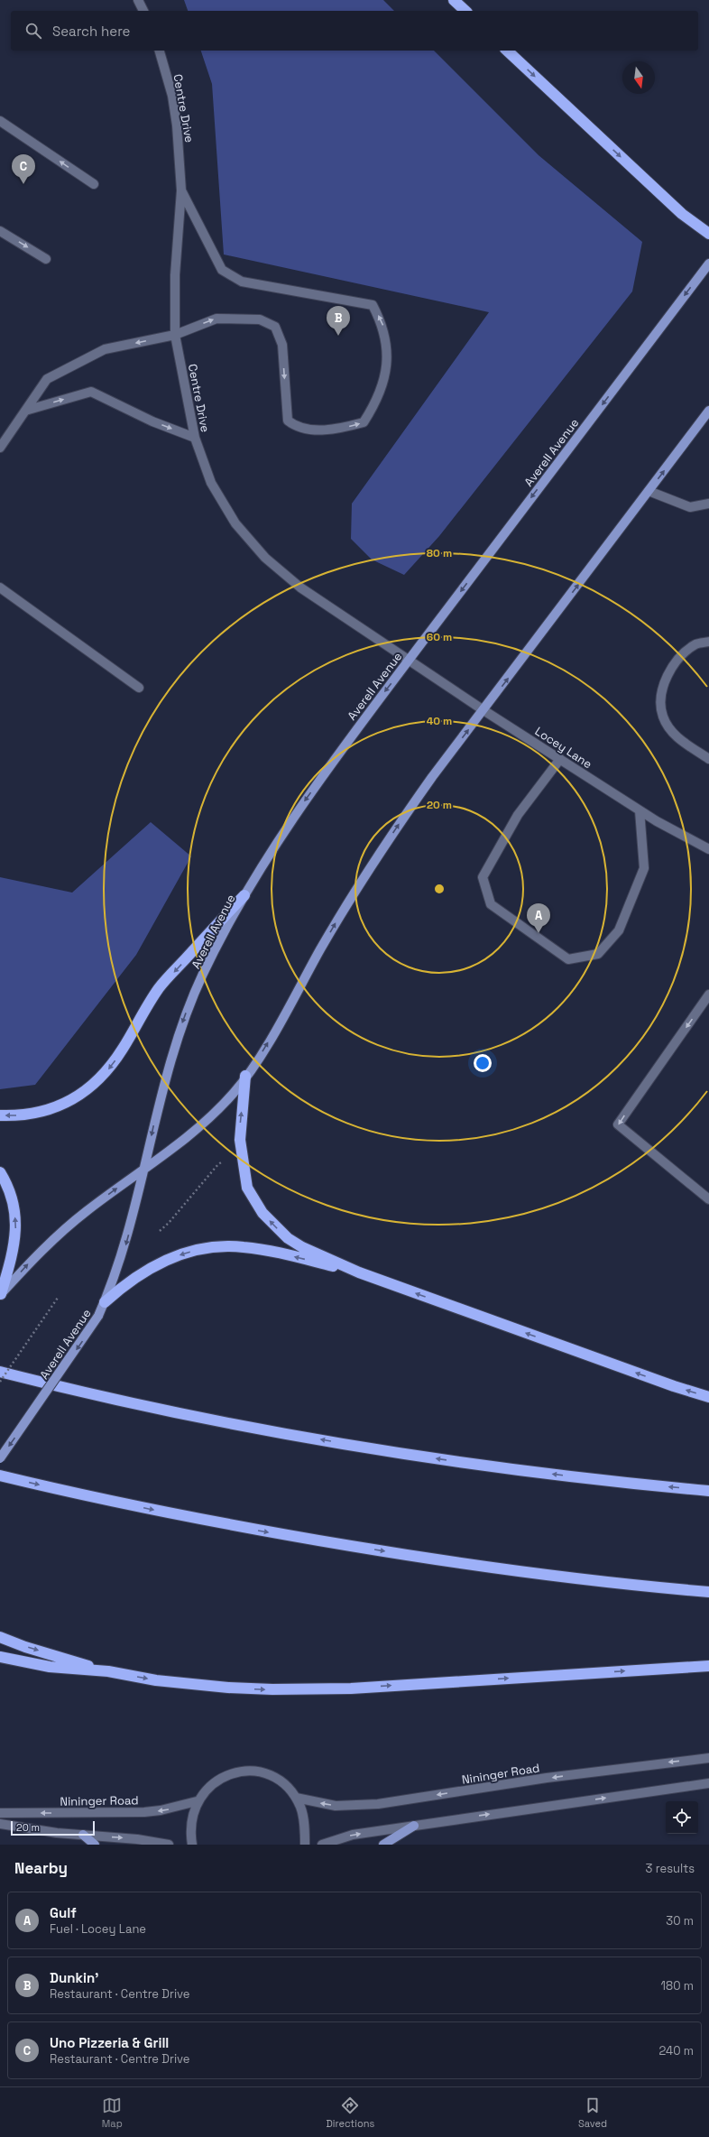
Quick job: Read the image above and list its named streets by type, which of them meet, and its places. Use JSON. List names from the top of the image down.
{
  "streets": {
    "main road": ["Averell Avenue"],
    "street": ["Centre Drive", "Locey Lane", "Nininger Road"]
  },
  "crossings": [
    ["Centre Drive", "Averell Avenue"],
    ["Centre Drive", "Locey Lane"],
    ["Averell Avenue", "Locey Lane"]
  ],
  "one_way": ["Averell Avenue"],
  "scale_bar": "20 m",
  "north": "bottom",
  "page": {
    "search": "Search here",
    "pins": ["C", "B", "A"],
    "scale": "20 m",
    "heading": ["Nearby", "3 results"],
    "list": [
      {
        "mark": "A",
        "name": "Gulf",
        "note": "Fuel · Locey Lane",
        "value": "30 m"
      },
      {
        "mark": "B",
        "name": "Dunkin'",
        "note": "Restaurant · Centre Drive",
        "value": "180 m"
      },
      {
        "mark": "C",
        "name": "Uno Pizzeria & Grill",
        "note": "Restaurant · Centre Drive",
        "value": "240 m"
      }
    ],
    "nav": ["Map", "Directions", "Saved"]
  },
  "rings": [
    "80 m",
    "60 m",
    "40 m",
    "20 m"
  ]
}
